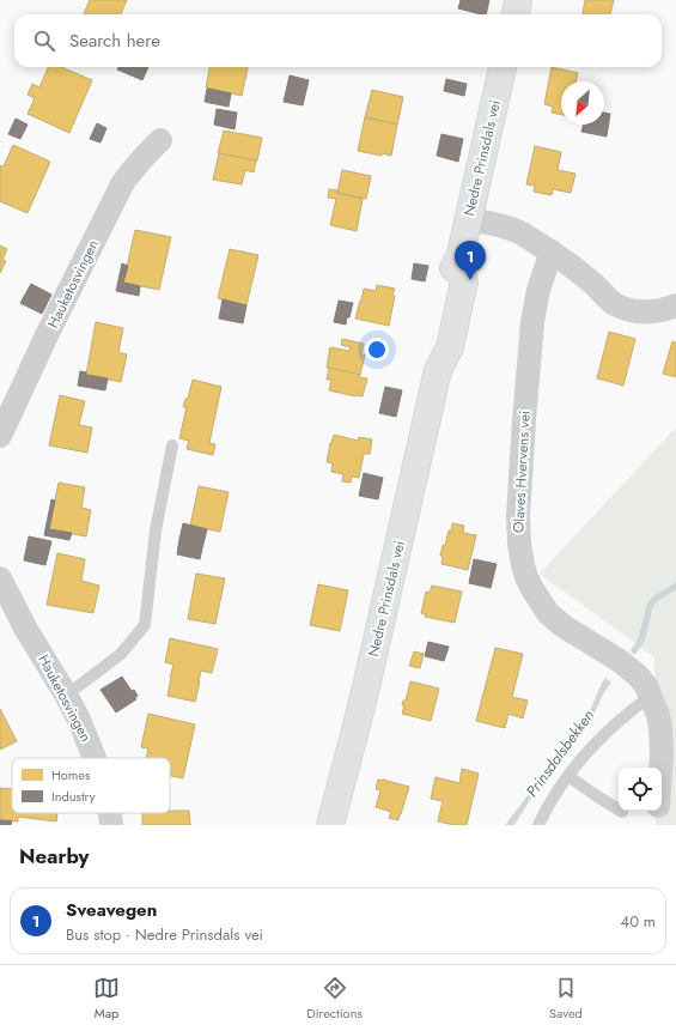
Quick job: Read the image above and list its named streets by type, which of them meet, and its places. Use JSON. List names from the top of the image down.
{
  "streets": {
    "main road": ["Nedre Prinsdals vei"],
    "street": ["Hauketosvingen", "Olaves Hvervens vei"]
  },
  "water": ["Prinsdalsbekken"],
  "legend": ["Homes", "Industry"],
  "north": "bottom left",
  "page": {
    "search": "Search here",
    "pins": "1",
    "heading": "Nearby",
    "list": [
      {
        "mark": "1",
        "name": "Sveavegen",
        "note": "Bus stop · Nedre Prinsdals vei",
        "value": "40 m"
      }
    ],
    "nav": ["Map", "Directions", "Saved"]
  }
}
